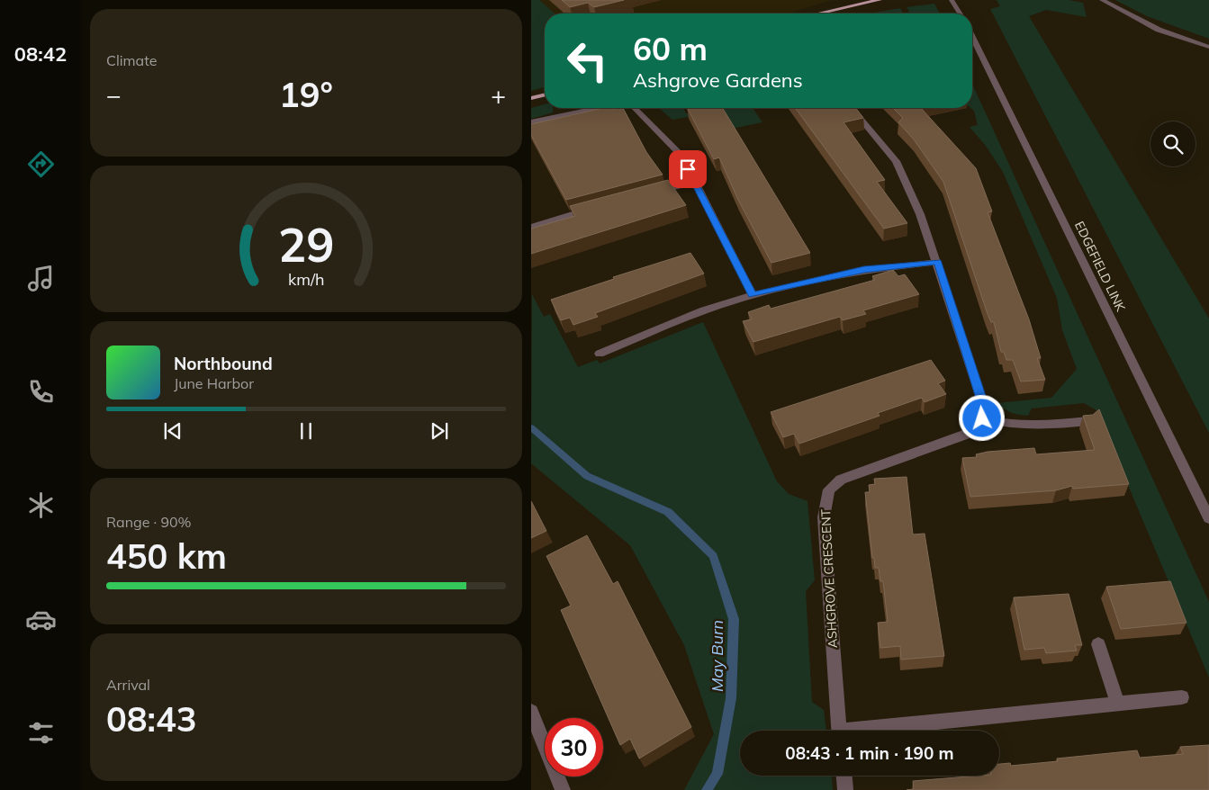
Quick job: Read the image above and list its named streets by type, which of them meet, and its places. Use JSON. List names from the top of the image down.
{
  "streets": {
    "street": ["EDGEFIELD LINK", "ASHGROVE CRESCENT"]
  },
  "water": ["May Burn"],
  "page": {
    "tabs": "08:42",
    "tile": [
      "Climate",
      ["Range · 90%", "450 km"],
      ["Arrival", "08:43"]
    ],
    "turn": ["60 m", "Ashgrove Gardens"],
    "heat": ["−", "19°", "+"],
    "song": ["Northbound", "June Harbor"],
    "limit": "30",
    "trip": "08:43 · 1 min · 190 m",
    "gauge": ["29", "km/h"]
  }
}
